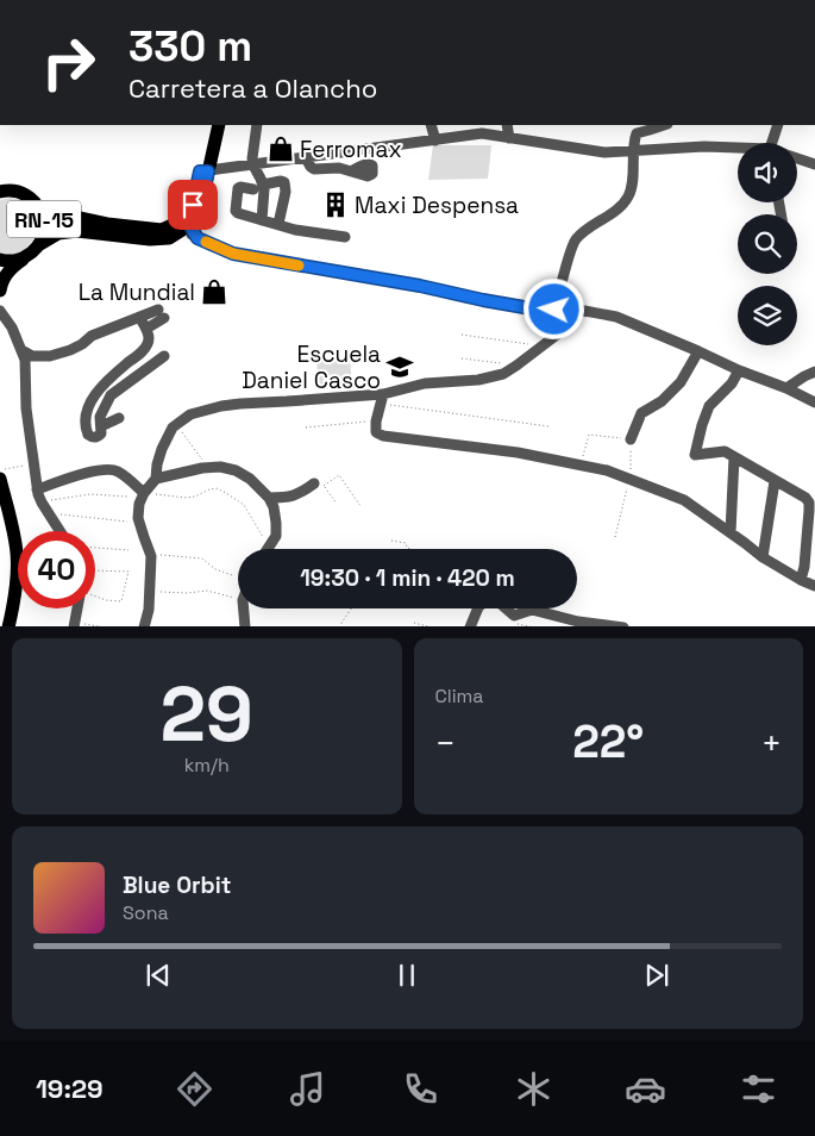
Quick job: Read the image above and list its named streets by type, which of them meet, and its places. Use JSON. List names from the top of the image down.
{
  "streets": {
    "main road": ["RN-15"]
  },
  "places": {
    "shop": ["Ferromax", "La Mundial"],
    "building": ["Maxi Despensa"],
    "school or university": ["Escuela Daniel Casco"]
  },
  "page": {
    "turn": ["330 m", "Carretera a Olancho"],
    "limit": "40",
    "trip": "19:30 · 1 min · 420 m",
    "tile": [
      ["29", "km/h"],
      "Clima"
    ],
    "heat": ["−", "22°", "+"],
    "song": ["Blue Orbit", "Sona"],
    "tabs": "19:29"
  }
}
